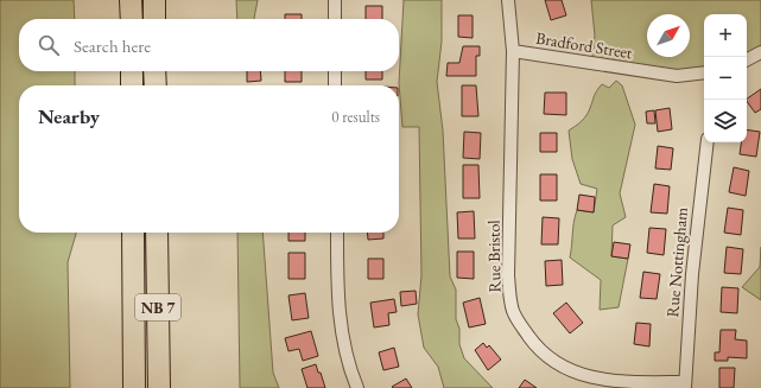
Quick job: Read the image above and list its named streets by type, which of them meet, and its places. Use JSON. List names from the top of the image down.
{
  "streets": {
    "highway": ["NB 7"],
    "street": ["Bradford Street", "Rue Bristol", "Rue Nottingham"]
  },
  "crossings": [
    ["Bradford Street", "Rue Bristol"],
    ["Rue Bristol", "Rue Nottingham"]
  ],
  "north": "top right",
  "page": {
    "map_buttons": ["+", "−"],
    "search": "Search here",
    "heading": ["Nearby", "0 results"]
  }
}
